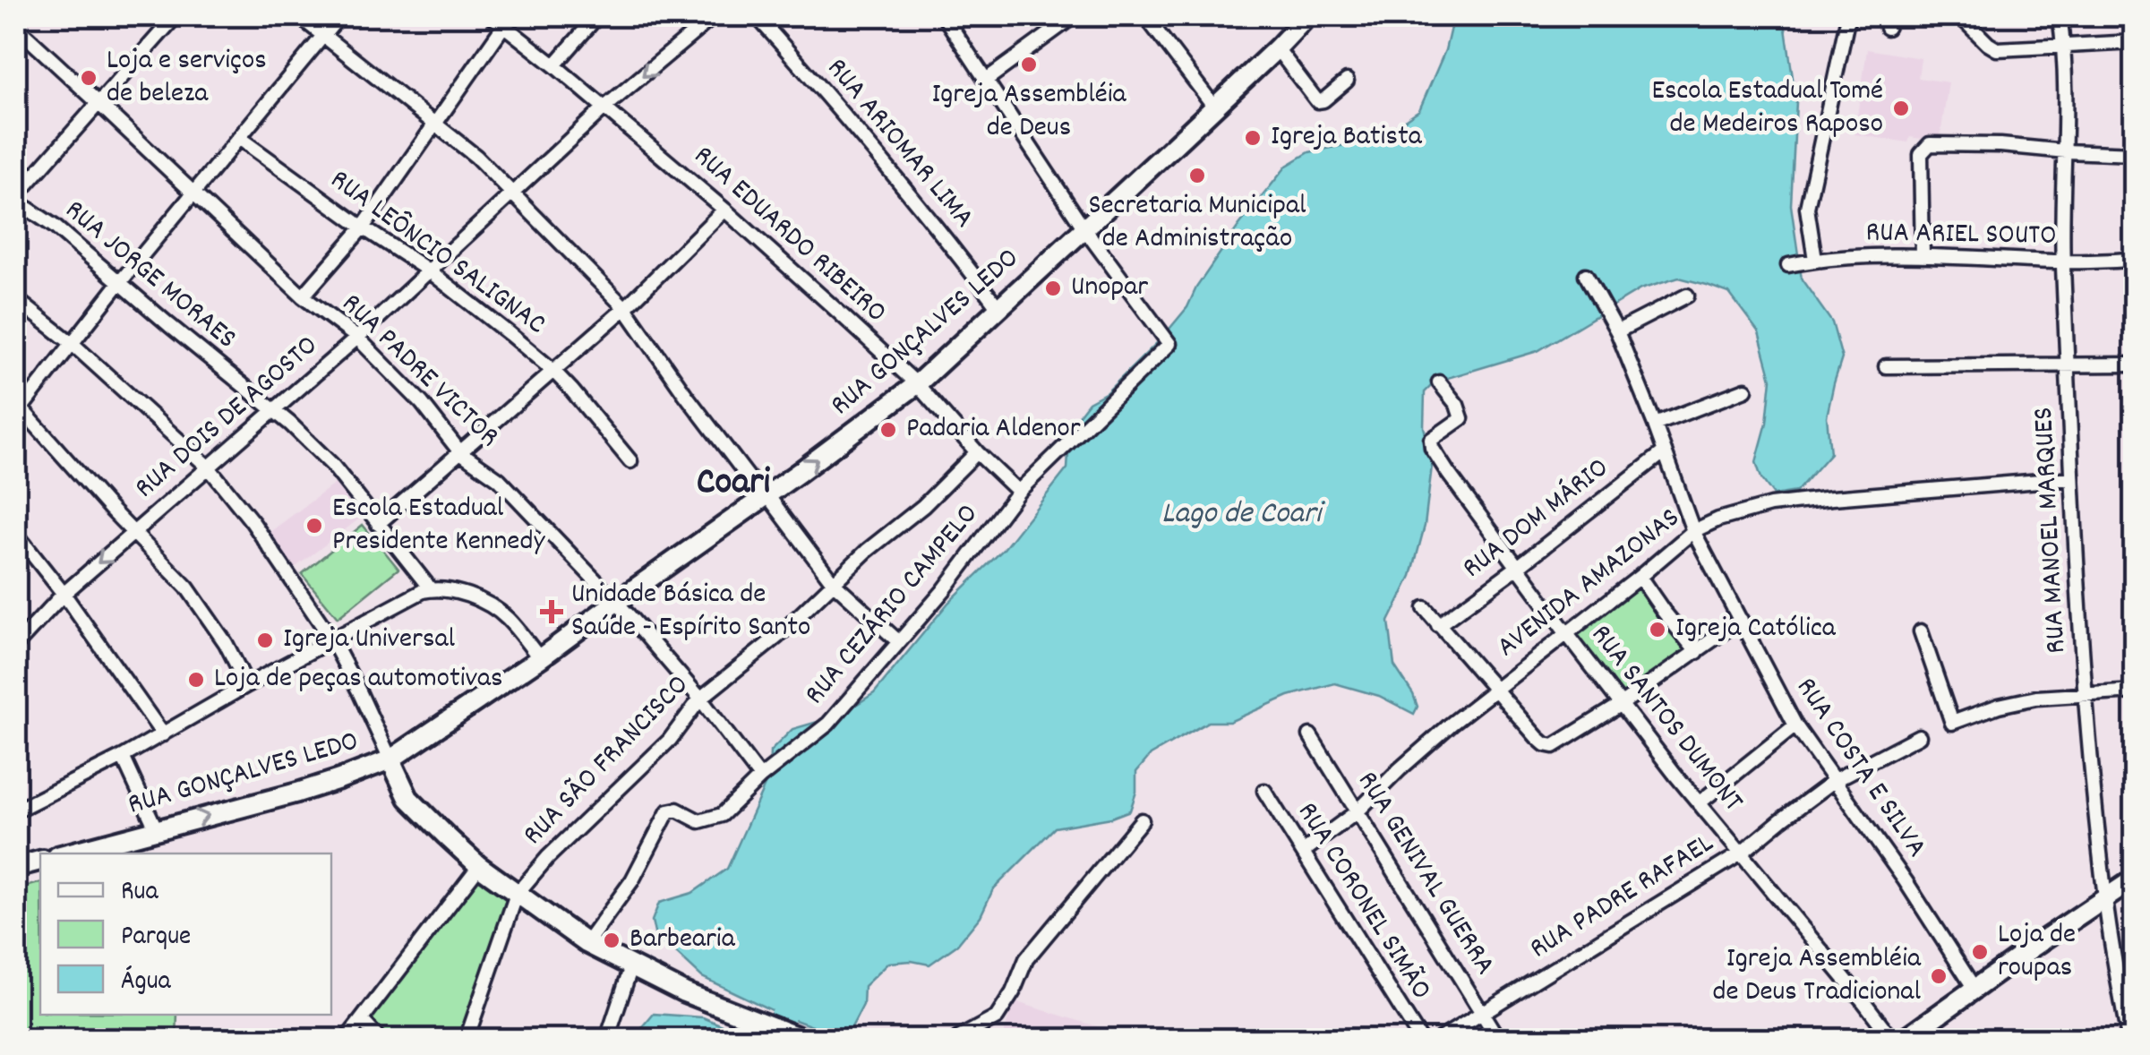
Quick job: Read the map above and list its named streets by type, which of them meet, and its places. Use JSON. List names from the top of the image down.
{
  "streets": {
    "main road": ["RUA GONÇALVES LEDO"],
    "street": [
      "RUA ARIOMAR LIMA",
      "RUA EDUARDO RIBEIRO",
      "RUA ARIEL SOUTO",
      "RUA LEÔNCIO SALIGNAC",
      "RUA JORGE MORAES",
      "RUA PADRE VICTOR",
      "RUA DOIS DE AGOSTO",
      "RUA DOM MÁRIO",
      "RUA MANOEL MARQUES",
      "AVENIDA AMAZONAS",
      "RUA CEZÁRIO CAMPELO",
      "RUA SANTOS DUMONT",
      "RUA SÃO FRANCISCO",
      "RUA COSTA E SILVA",
      "RUA GENIVAL GUERRA",
      "RUA PADRE RAFAEL",
      "RUA CORONEL SIMÃO"
    ]
  },
  "crossings": [
    ["RUA ARIOMAR LIMA", "RUA GONÇALVES LEDO"],
    ["RUA EDUARDO RIBEIRO", "RUA GONÇALVES LEDO"],
    ["RUA EDUARDO RIBEIRO", "RUA DOIS DE AGOSTO"],
    ["RUA EDUARDO RIBEIRO", "RUA CEZÁRIO CAMPELO"],
    ["RUA EDUARDO RIBEIRO", "RUA SÃO FRANCISCO"],
    ["RUA ARIEL SOUTO", "RUA MANOEL MARQUES"],
    ["RUA LEÔNCIO SALIGNAC", "RUA DOIS DE AGOSTO"],
    ["RUA JORGE MORAES", "RUA DOIS DE AGOSTO"],
    ["RUA GONÇALVES LEDO", "RUA PADRE VICTOR"],
    ["RUA GONÇALVES LEDO", "RUA CEZÁRIO CAMPELO"],
    ["RUA PADRE VICTOR", "RUA DOIS DE AGOSTO"],
    ["RUA PADRE VICTOR", "RUA CEZÁRIO CAMPELO"],
    ["RUA PADRE VICTOR", "RUA SÃO FRANCISCO"],
    ["RUA DOM MÁRIO", "RUA SANTOS DUMONT"],
    ["RUA DOM MÁRIO", "RUA COSTA E SILVA"],
    ["RUA MANOEL MARQUES", "AVENIDA AMAZONAS"],
    ["AVENIDA AMAZONAS", "RUA SANTOS DUMONT"],
    ["AVENIDA AMAZONAS", "RUA COSTA E SILVA"],
    ["AVENIDA AMAZONAS", "RUA GENIVAL GUERRA"],
    ["AVENIDA AMAZONAS", "RUA CORONEL SIMÃO"],
    ["RUA SANTOS DUMONT", "RUA PADRE RAFAEL"],
    ["RUA COSTA E SILVA", "RUA PADRE RAFAEL"],
    ["RUA GENIVAL GUERRA", "RUA PADRE RAFAEL"]
  ],
  "districts": ["Coari"],
  "water": ["Lago de Coari"],
  "places": {
    "other": [
      "Igreja Assembléia de Deus",
      "Loja e serviços de beleza",
      "Escola Estadual Tomé de Medeiros Raposo",
      "Igreja Batista",
      "Secretaria Municipal de Administração",
      "Unopar",
      "Padaria Aldenor",
      "Escola Estadual Presidente Kennedy",
      "Igreja Católica",
      "Igreja Universal",
      "Loja de peças automotivas",
      "Barbearia",
      "Loja de roupas",
      "Igreja Assembléia de Deus Tradicional"
    ],
    "health": ["Unidade Básica de Saúde - Espírito Santo"]
  },
  "legend": ["Rua", "Parque", "Água"]
}
